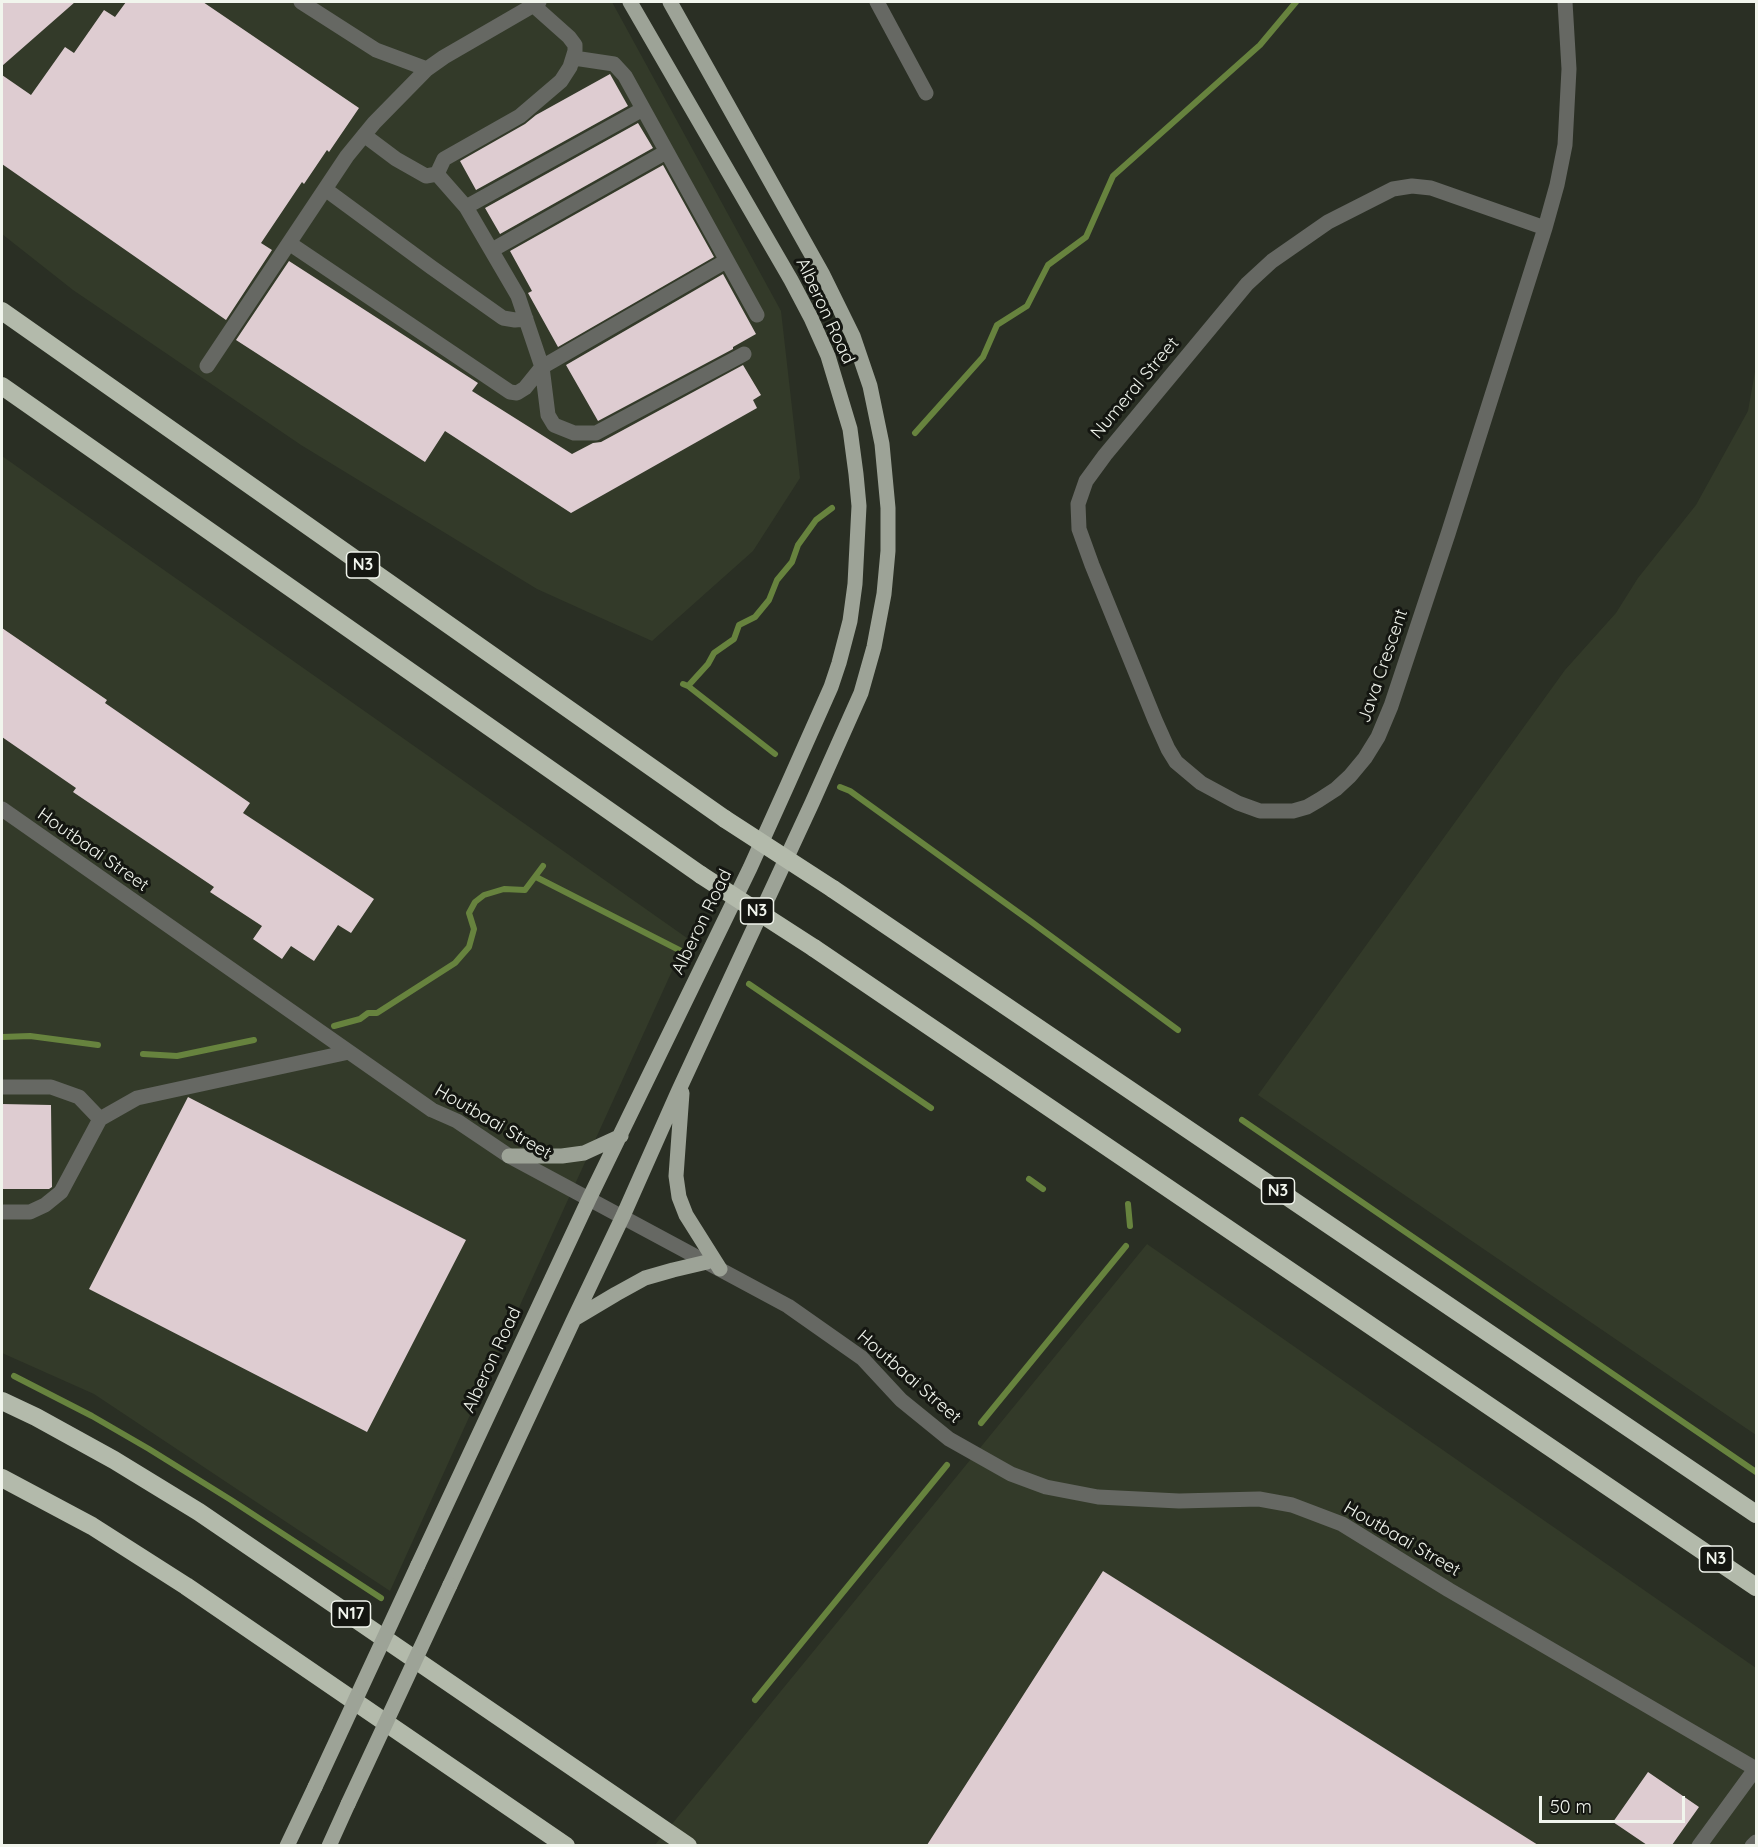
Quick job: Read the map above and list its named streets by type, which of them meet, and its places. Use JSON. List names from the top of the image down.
{
  "streets": {
    "highway": ["N3", "N17"],
    "main road": ["Alberon Road"],
    "street": ["Numeral Street", "Java Crescent", "Houtbaai Street"]
  },
  "crossings": [
    ["Alberon Road", "Houtbaai Street"],
    ["Numeral Street", "Java Crescent"]
  ],
  "scale_bar": "50 m"
}
